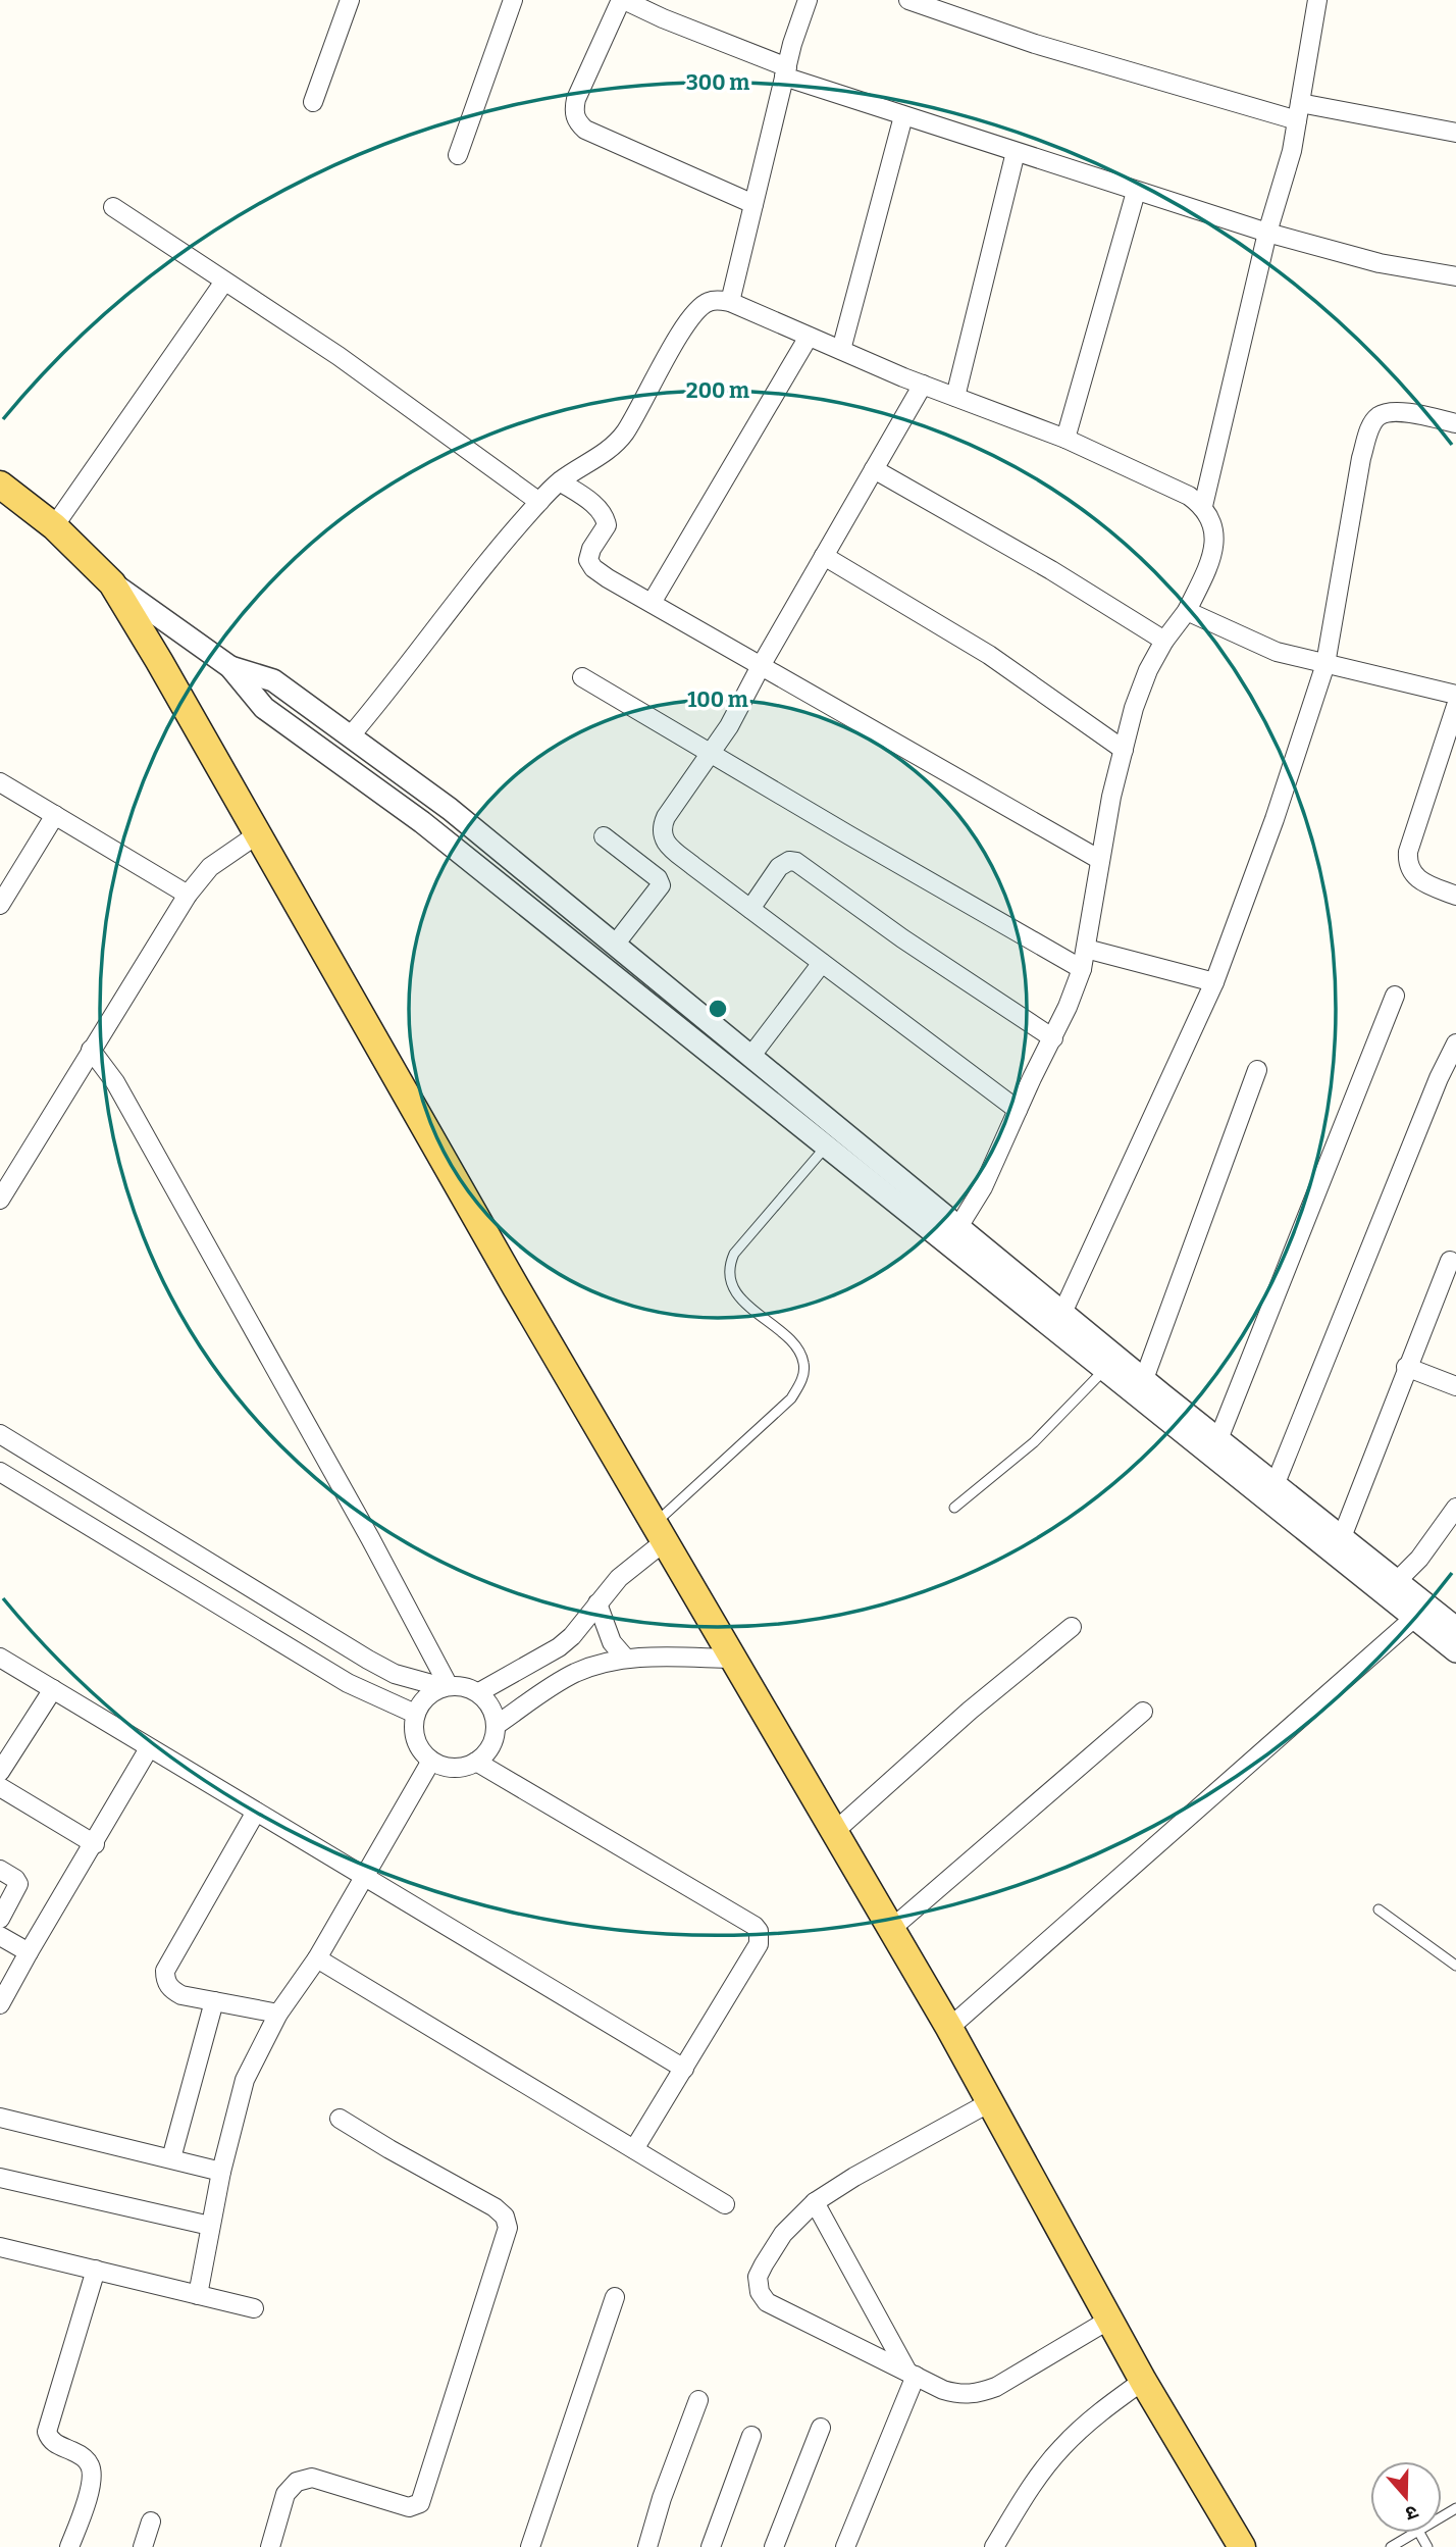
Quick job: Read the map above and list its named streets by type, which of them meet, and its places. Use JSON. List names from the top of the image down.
{
  "north": "bottom",
  "rings": ["300 m", "200 m", "100 m"]
}
